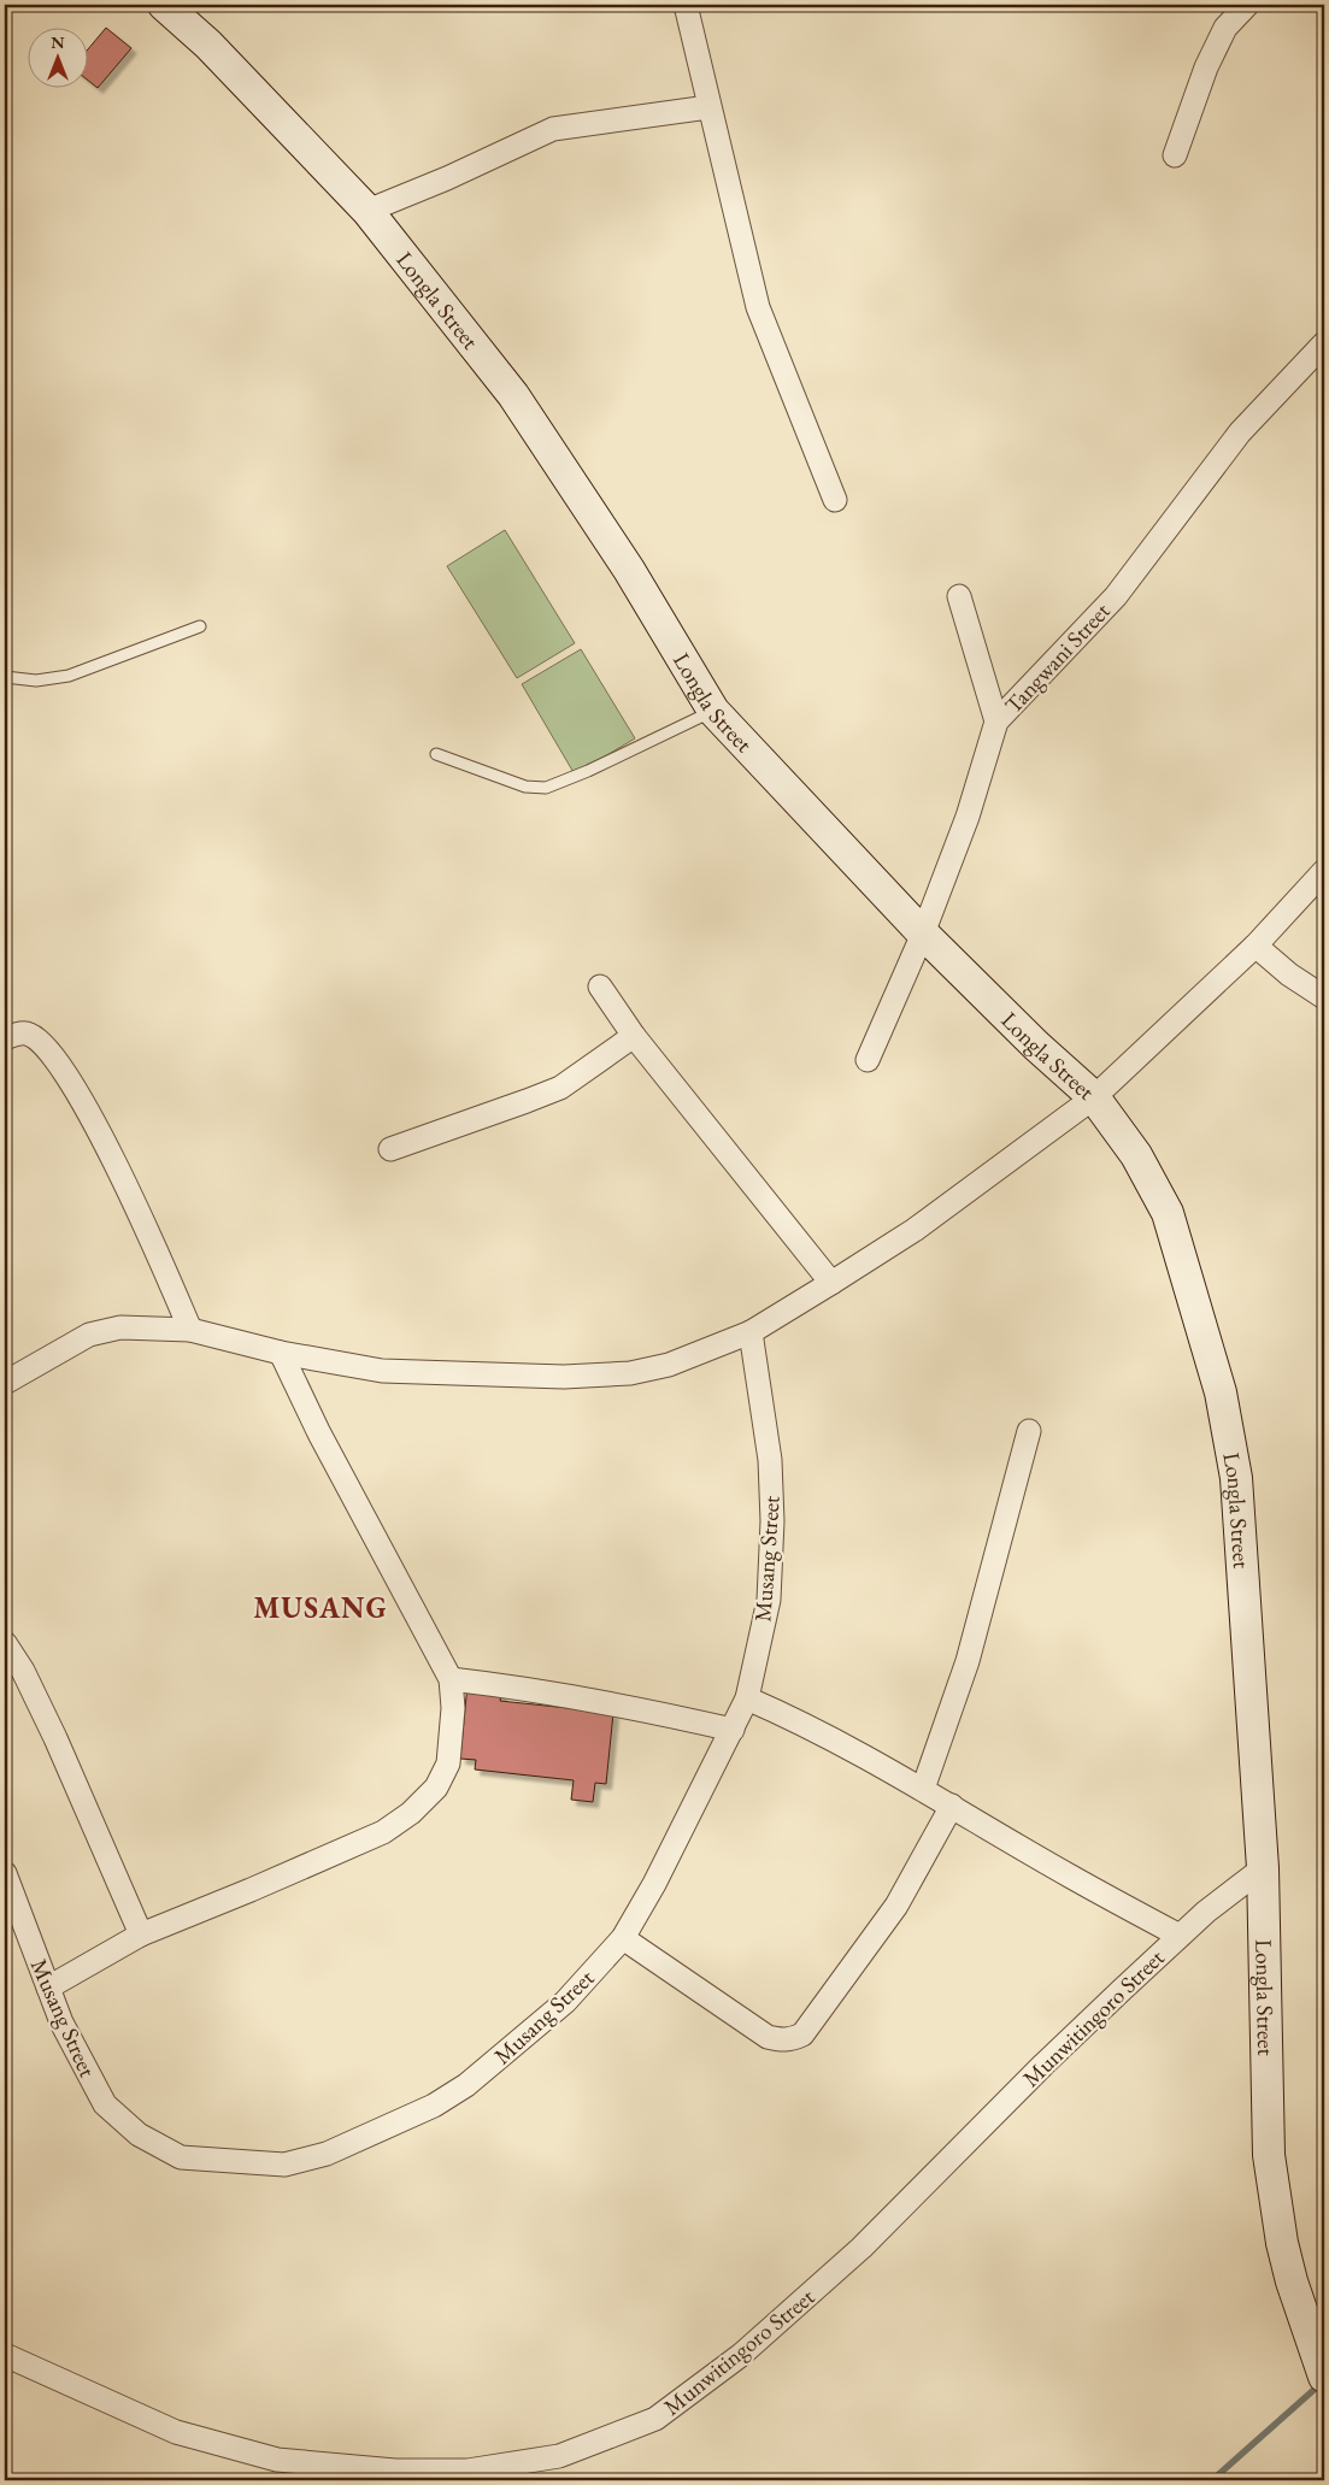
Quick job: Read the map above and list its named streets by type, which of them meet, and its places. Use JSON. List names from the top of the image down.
{
  "streets": {
    "main road": ["Longla Street"],
    "street": ["Tangwani Street", "Musang Street", "Munwitingoro Street"]
  },
  "crossings": [
    ["Longla Street", "Tangwani Street"],
    ["Longla Street", "Munwitingoro Street"]
  ],
  "districts": ["MUSANG"],
  "north": "top"
}
